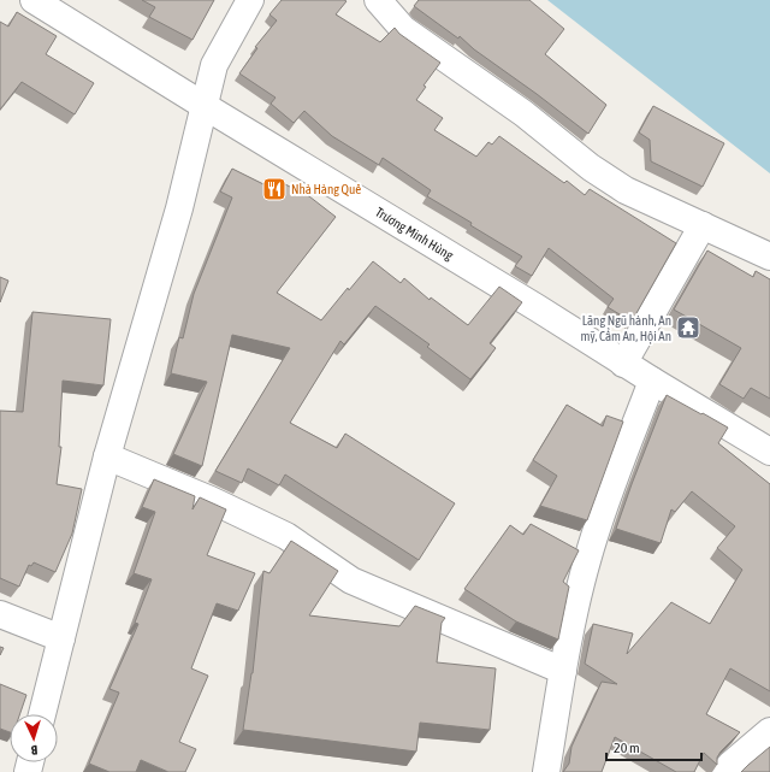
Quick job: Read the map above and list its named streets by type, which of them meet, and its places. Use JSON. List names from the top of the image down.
{
  "streets": {
    "street": ["Trương Minh Hùng"]
  },
  "places": {
    "restaurant": ["Nhà Hàng Quê"],
    "temple": ["Lăng Ngũ hành, An mỹ, Cẩm An, Hội An"]
  },
  "scale_bar": "20 m",
  "north": "bottom"
}
